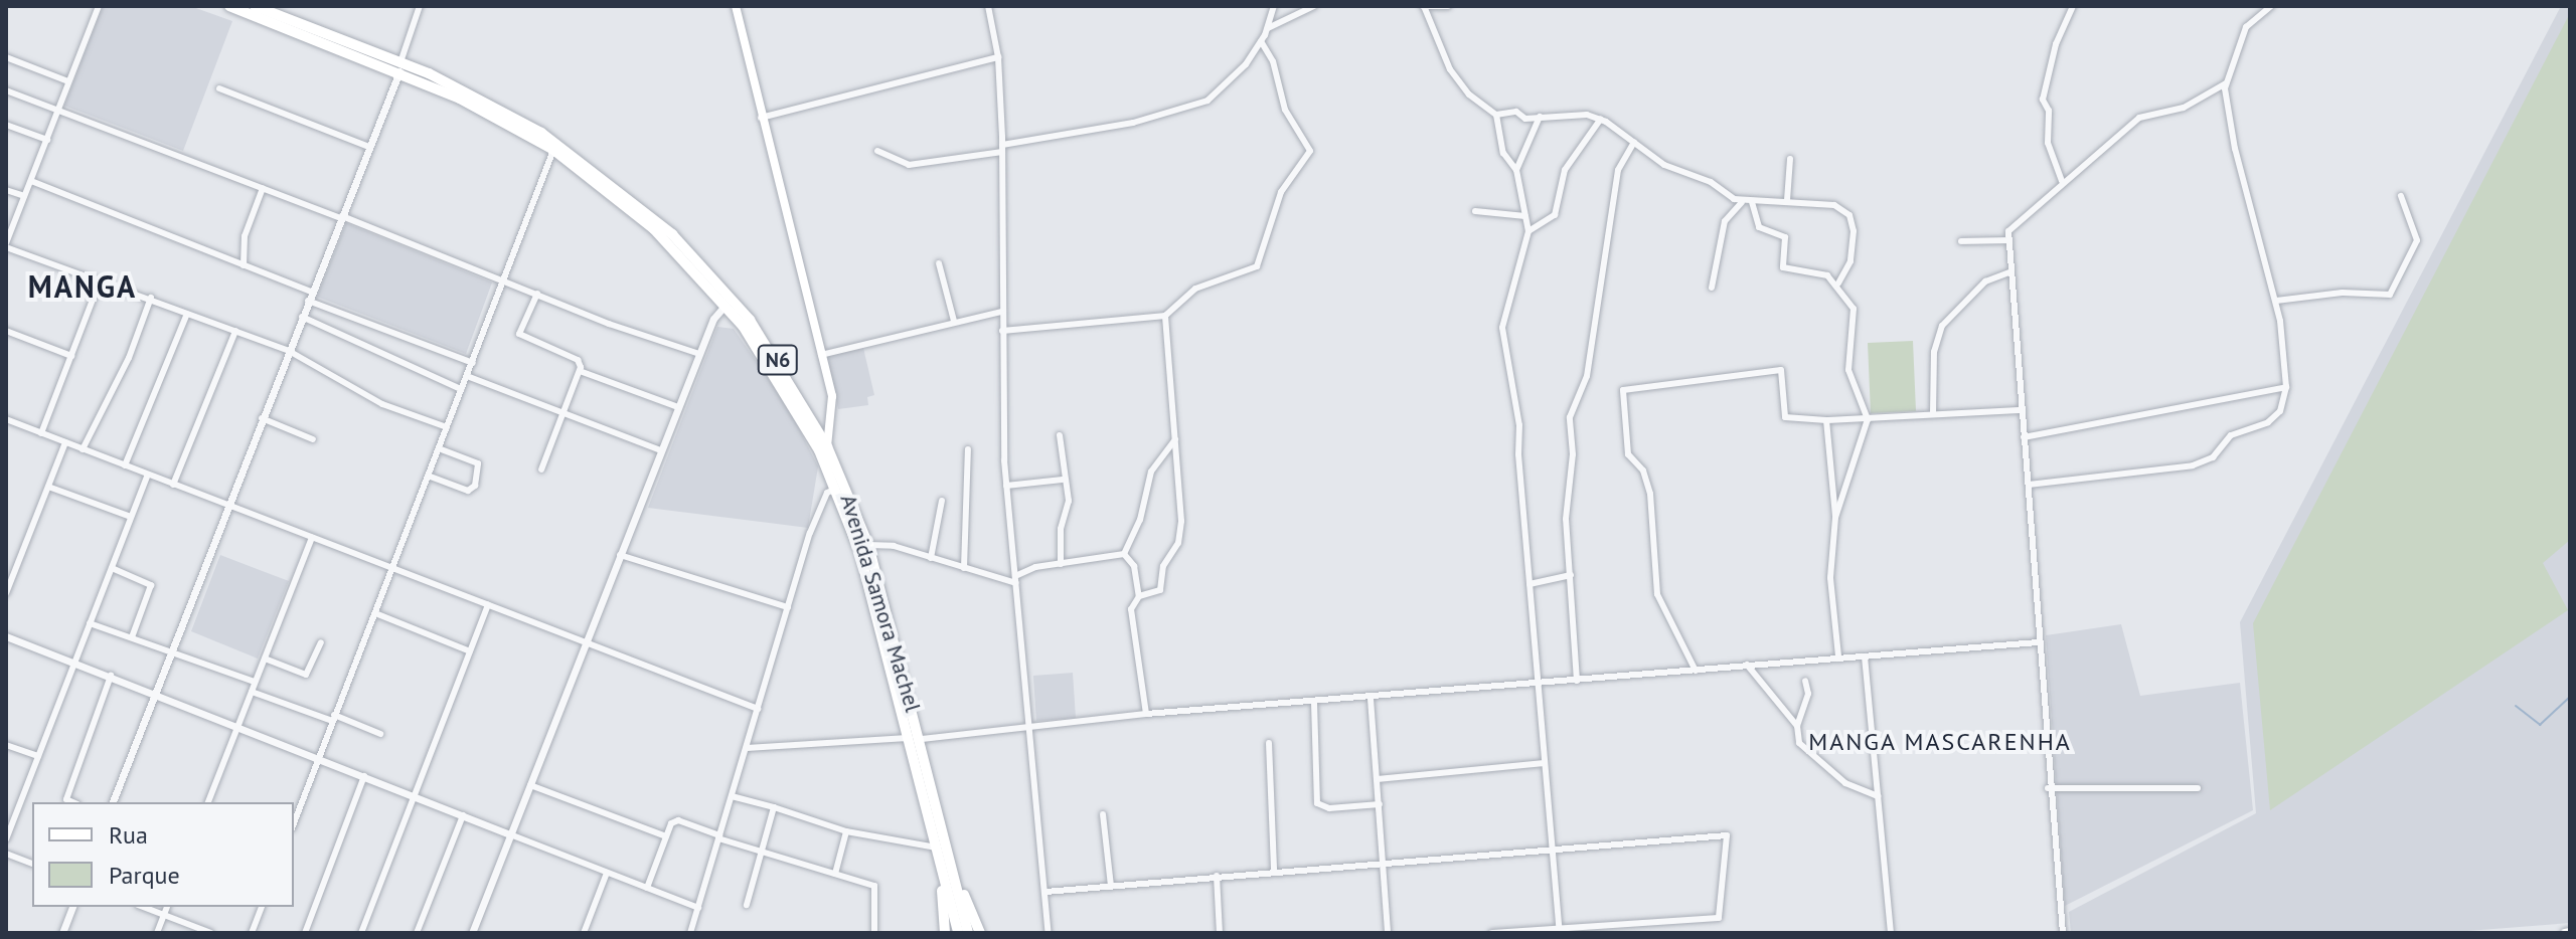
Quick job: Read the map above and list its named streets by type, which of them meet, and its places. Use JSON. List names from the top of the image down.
{
  "streets": {
    "highway": ["N6", "Avenida Samora Machel"]
  },
  "crossings": [
    ["N6", "Avenida Samora Machel"]
  ],
  "districts": ["MANGA", "MANGA MASCARENHA"],
  "legend": ["Rua", "Parque"]
}
